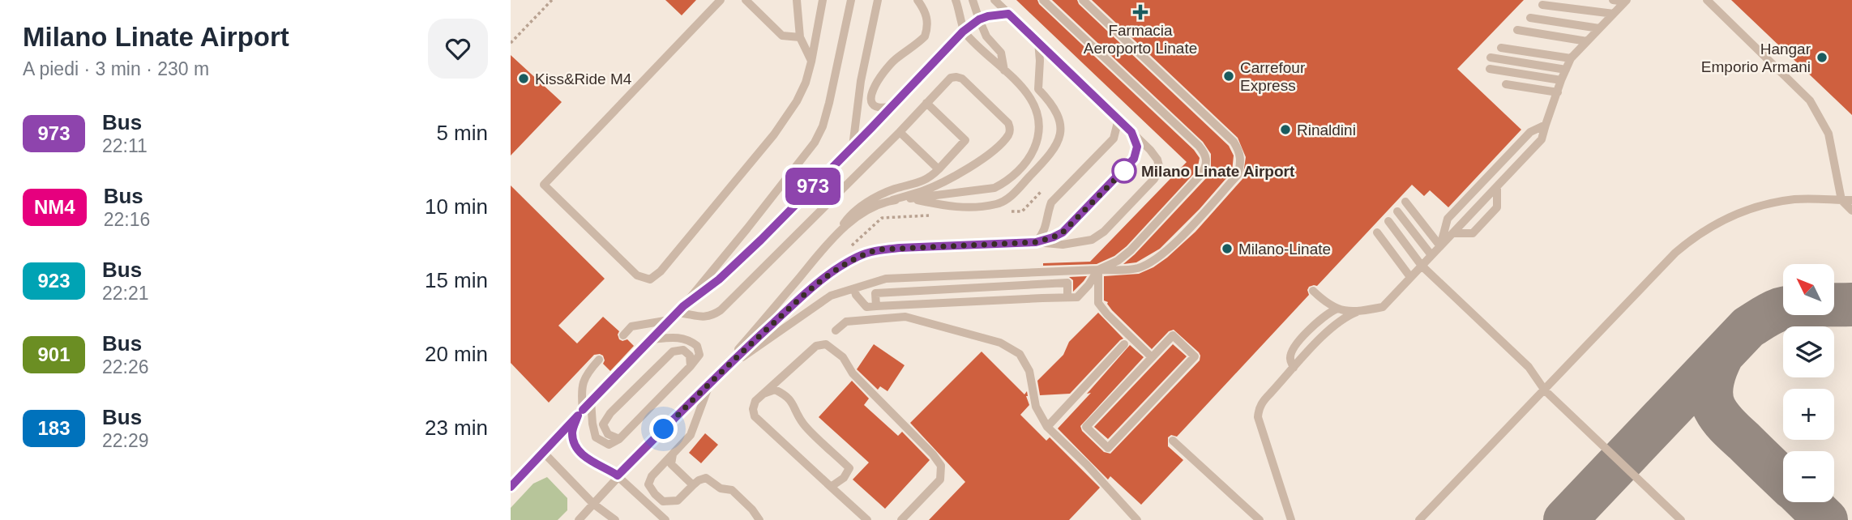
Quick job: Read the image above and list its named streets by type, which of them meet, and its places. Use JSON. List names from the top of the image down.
{
  "places": {
    "health": ["Farmacia Aeroporto Linate"],
    "other": [
      "Hangar Emporio Armani",
      "Carrefour Express",
      "Kiss&Ride M4",
      "Rinaldini",
      "Milano Linate Airport",
      "Milano-Linate"
    ]
  },
  "lines": ["bus line 973"],
  "north": "top left",
  "page": {
    "heading": ["Milano Linate Airport", "A piedi · 3 min · 230 m"],
    "on_map": "973",
    "list": [
      {
        "mark": "973",
        "name": "Bus",
        "note": "22:11",
        "value": "5 min"
      },
      {
        "mark": "NM4",
        "name": "Bus",
        "note": "22:16",
        "value": "10 min"
      },
      {
        "mark": "923",
        "name": "Bus",
        "note": "22:21",
        "value": "15 min"
      },
      {
        "mark": "901",
        "name": "Bus",
        "note": "22:26",
        "value": "20 min"
      },
      {
        "mark": "183",
        "name": "Bus",
        "note": "22:29",
        "value": "23 min"
      }
    ],
    "map_buttons": ["+", "−"]
  }
}
